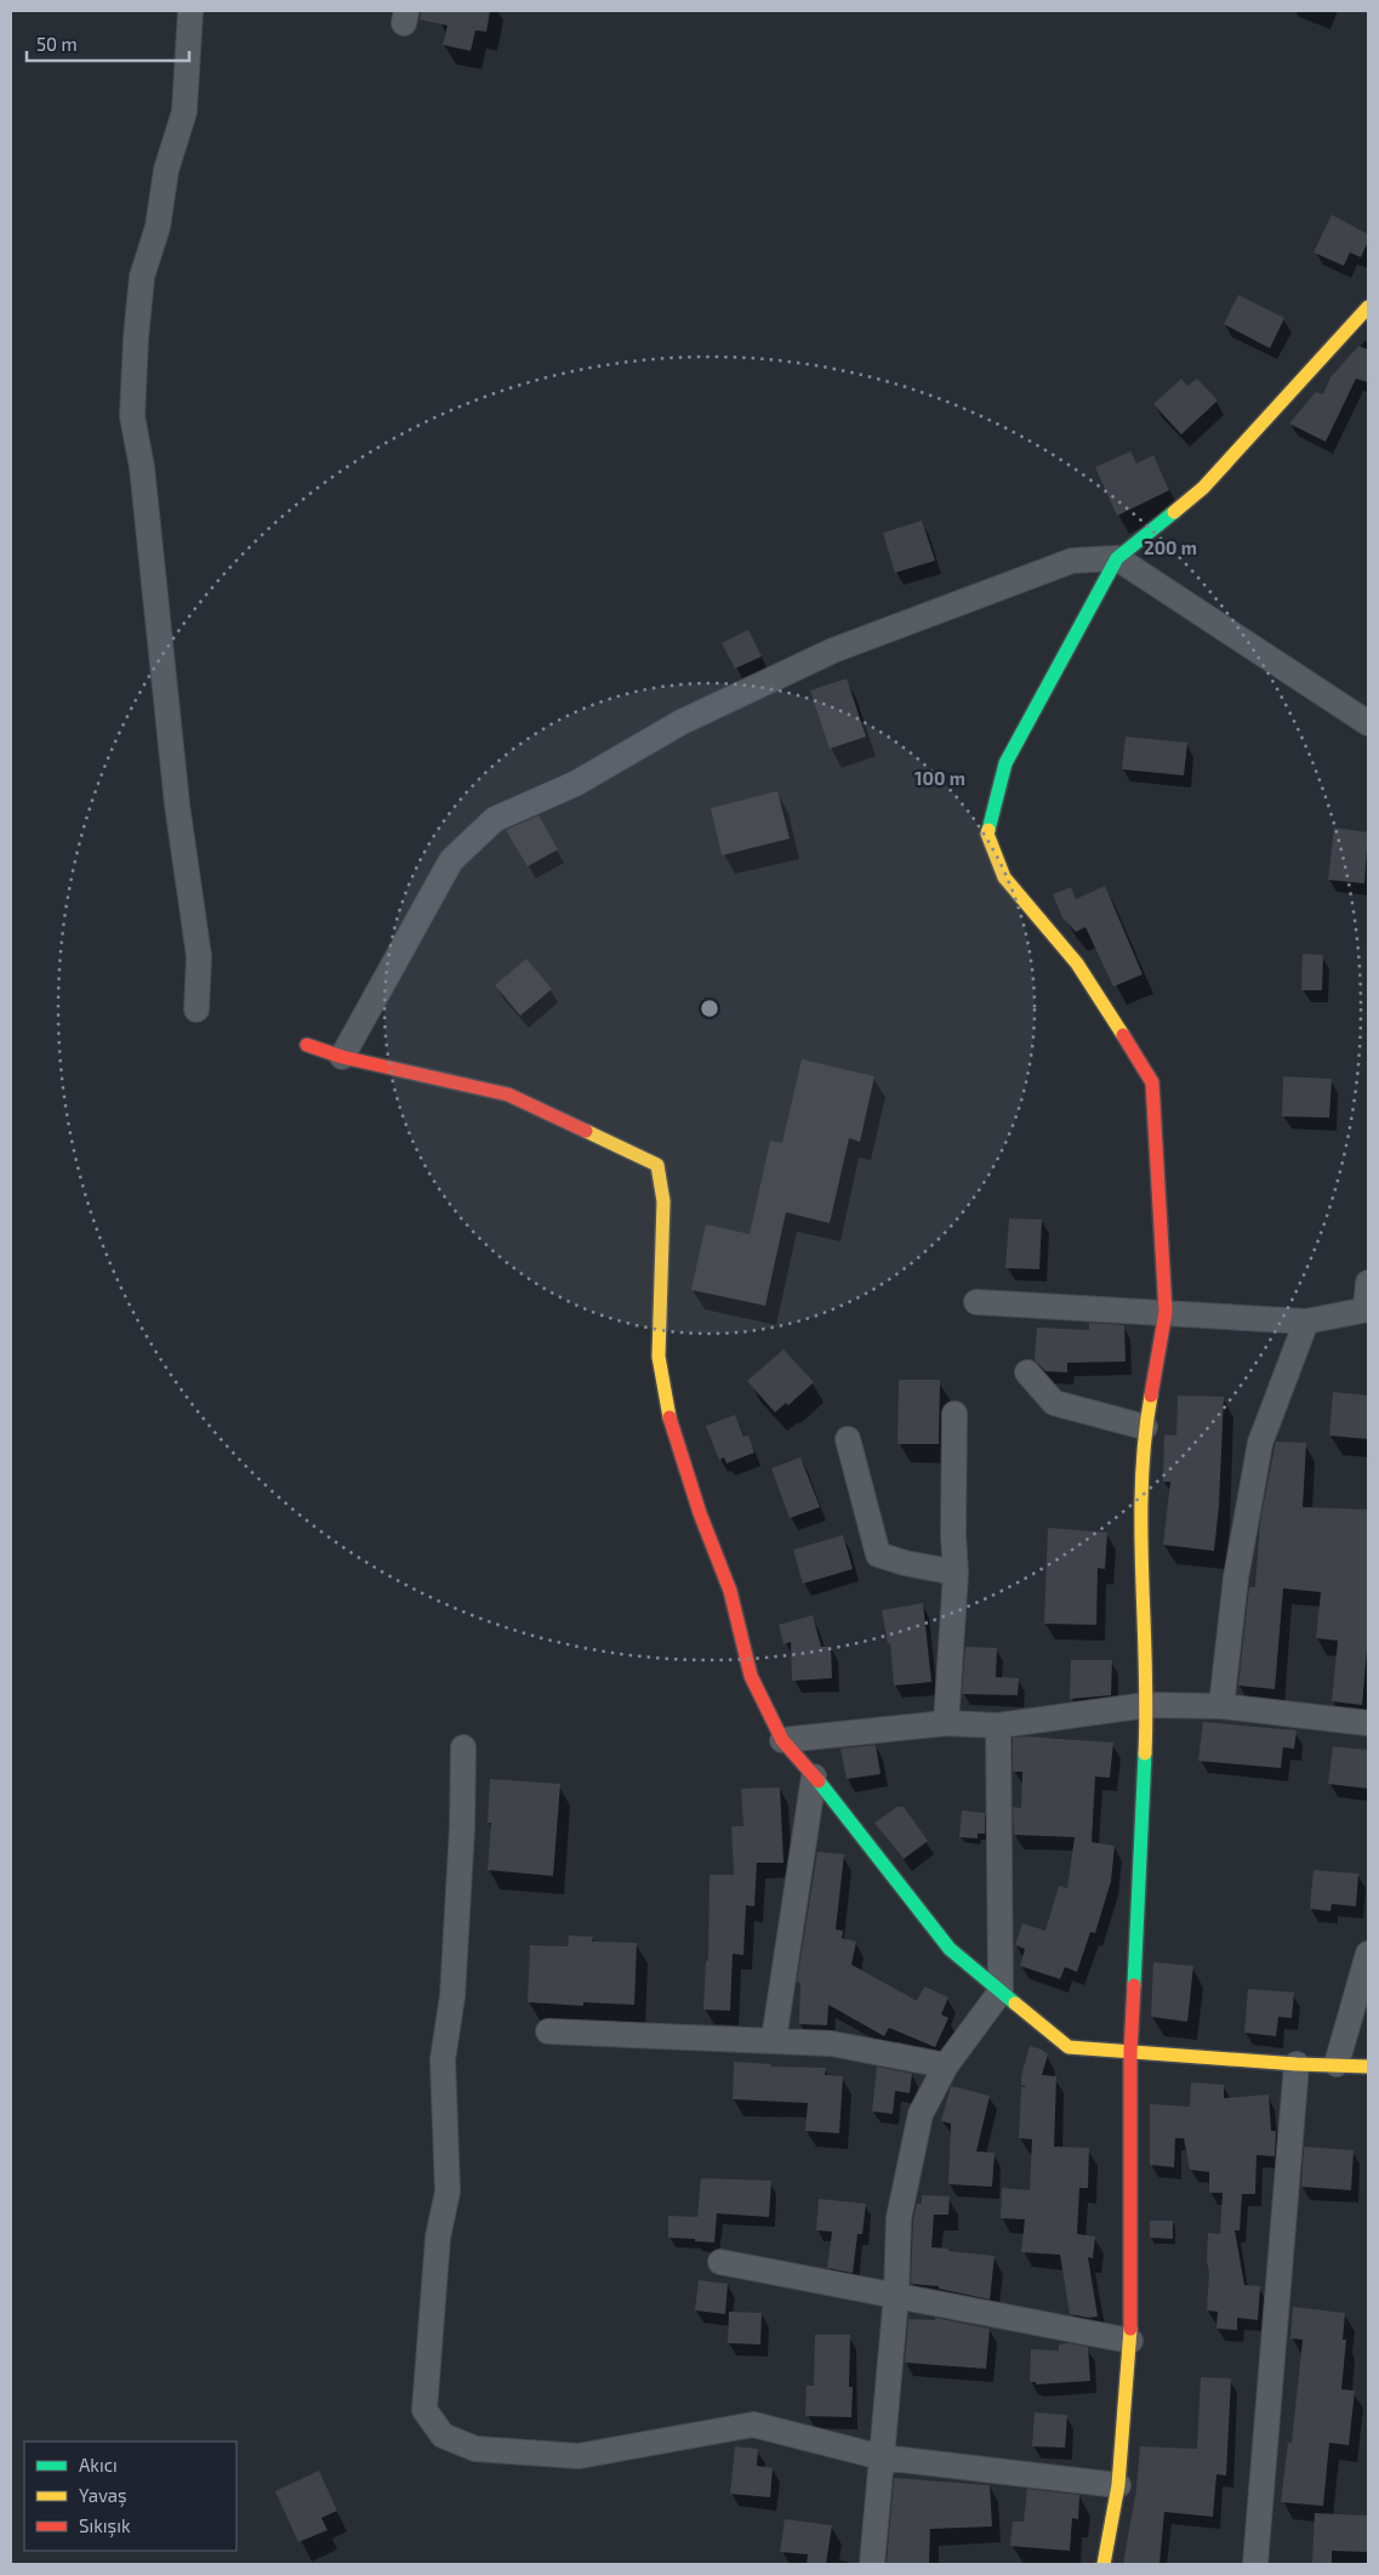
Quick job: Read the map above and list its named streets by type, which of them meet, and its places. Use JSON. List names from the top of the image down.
{
  "legend": ["Akıcı", "Yavaş", "Sıkışık"],
  "scale_bar": "50 m",
  "rings": ["200 m", "100 m"]
}
